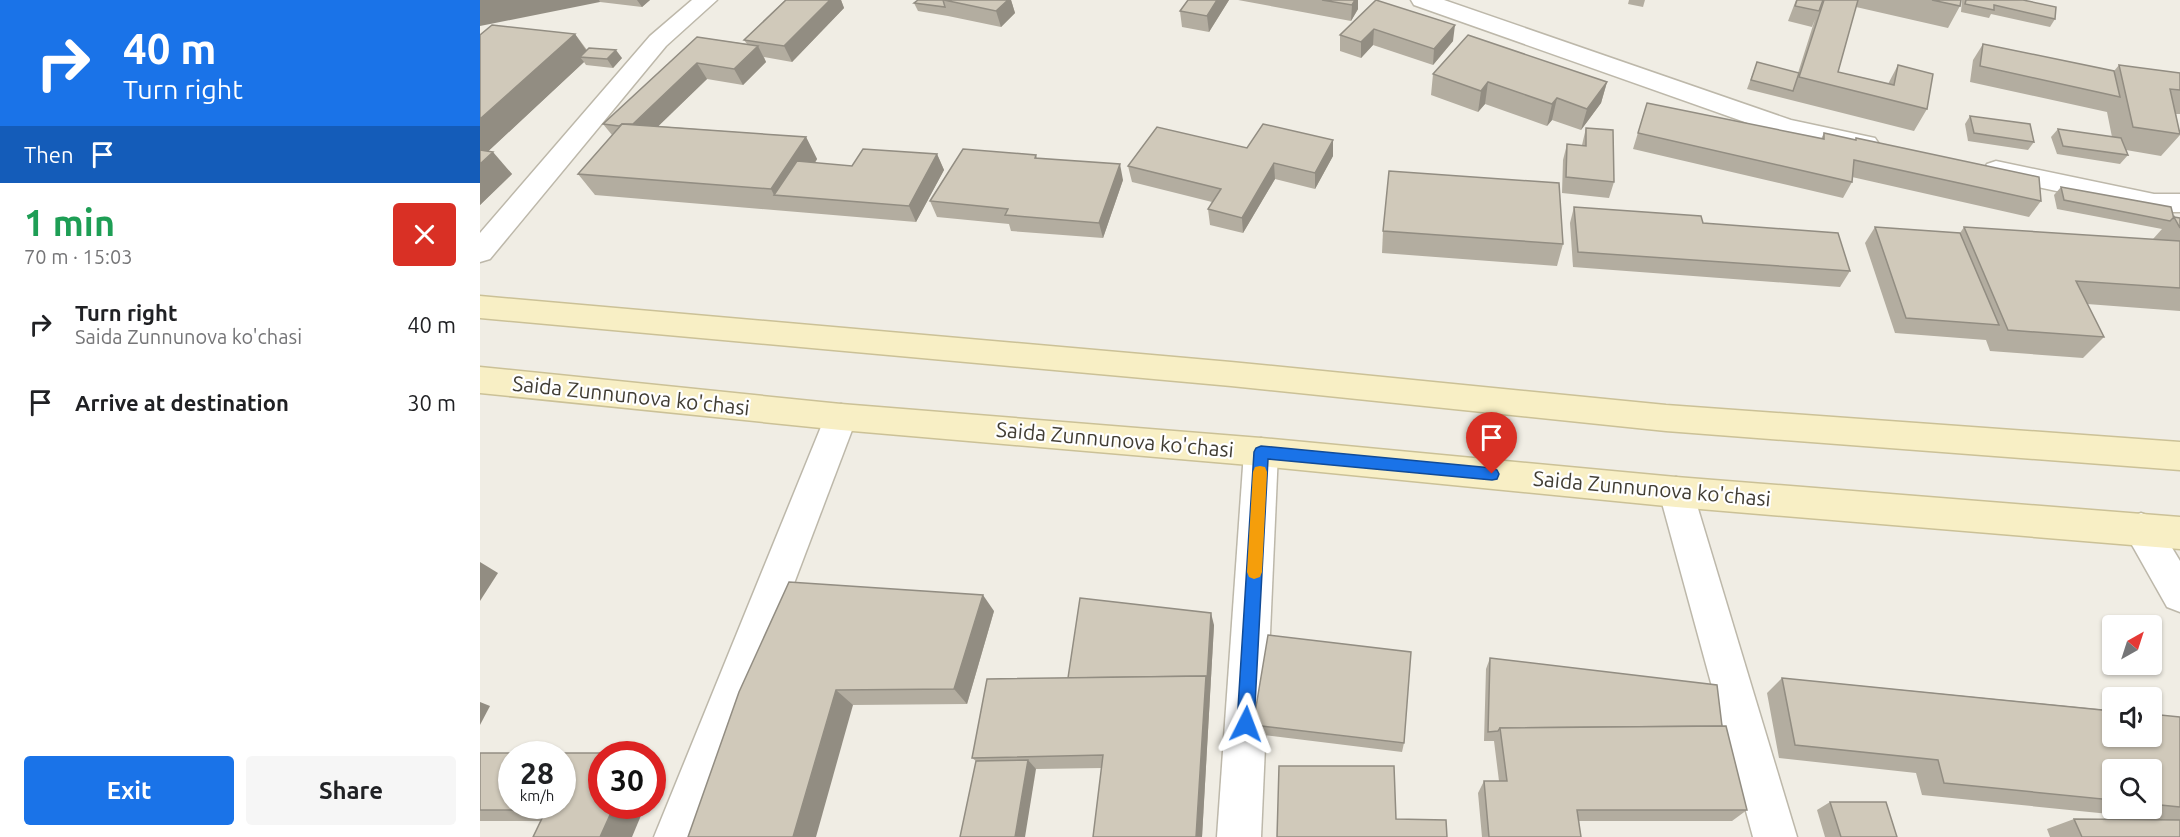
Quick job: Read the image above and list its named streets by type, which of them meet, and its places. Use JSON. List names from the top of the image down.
{
  "streets": {
    "main road": ["Saida Zunnunova ko'chasi"]
  },
  "north": "top right",
  "page": {
    "turn": ["40 m", "Turn right"],
    "then": "Then",
    "heading": ["1 min", "70 m · 15:03"],
    "list": [
      {
        "name": "Turn right",
        "note": "Saida Zunnunova ko'chasi",
        "value": "40 m"
      },
      {
        "name": "Arrive at destination",
        "value": "30 m"
      }
    ],
    "speed": "28 km/h",
    "limit": "30",
    "buttons": ["Exit", "Share"]
  }
}
